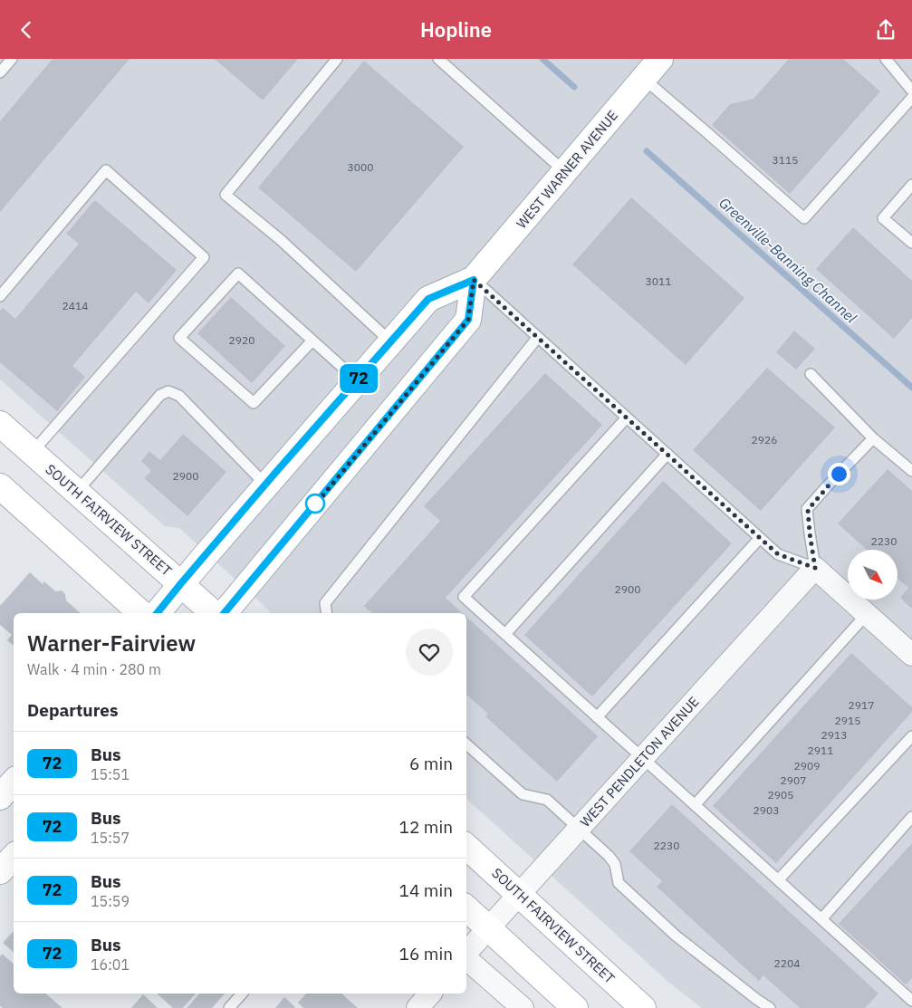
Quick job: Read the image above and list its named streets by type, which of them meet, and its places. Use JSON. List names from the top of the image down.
{
  "streets": {
    "main road": ["WEST WARNER AVENUE", "SOUTH FAIRVIEW STREET"],
    "street": ["WEST PENDLETON AVENUE"]
  },
  "crossings": [
    ["WEST WARNER AVENUE", "SOUTH FAIRVIEW STREET"],
    ["SOUTH FAIRVIEW STREET", "WEST PENDLETON AVENUE"]
  ],
  "water": ["Greenville-Banning Channel"],
  "lines": ["bus line 72"],
  "house_numbers": [
    "3115",
    "3000",
    "3011",
    "2414",
    "2920",
    "2926",
    "2900",
    "2230",
    "2900",
    "2917",
    "2915",
    "2913",
    "2911",
    "2909",
    "2907",
    "2905",
    "2903",
    "2230",
    "2204"
  ],
  "north": "bottom right",
  "page": {
    "header": "Hopline",
    "on_map": "72",
    "heading": [
      ["Warner-Fairview", "Walk · 4 min · 280 m"],
      "Departures"
    ],
    "list": [
      {
        "mark": "72",
        "name": "Bus",
        "note": "15:51",
        "value": "6 min"
      },
      {
        "mark": "72",
        "name": "Bus",
        "note": "15:57",
        "value": "12 min"
      },
      {
        "mark": "72",
        "name": "Bus",
        "note": "15:59",
        "value": "14 min"
      },
      {
        "mark": "72",
        "name": "Bus",
        "note": "16:01",
        "value": "16 min"
      }
    ]
  }
}
